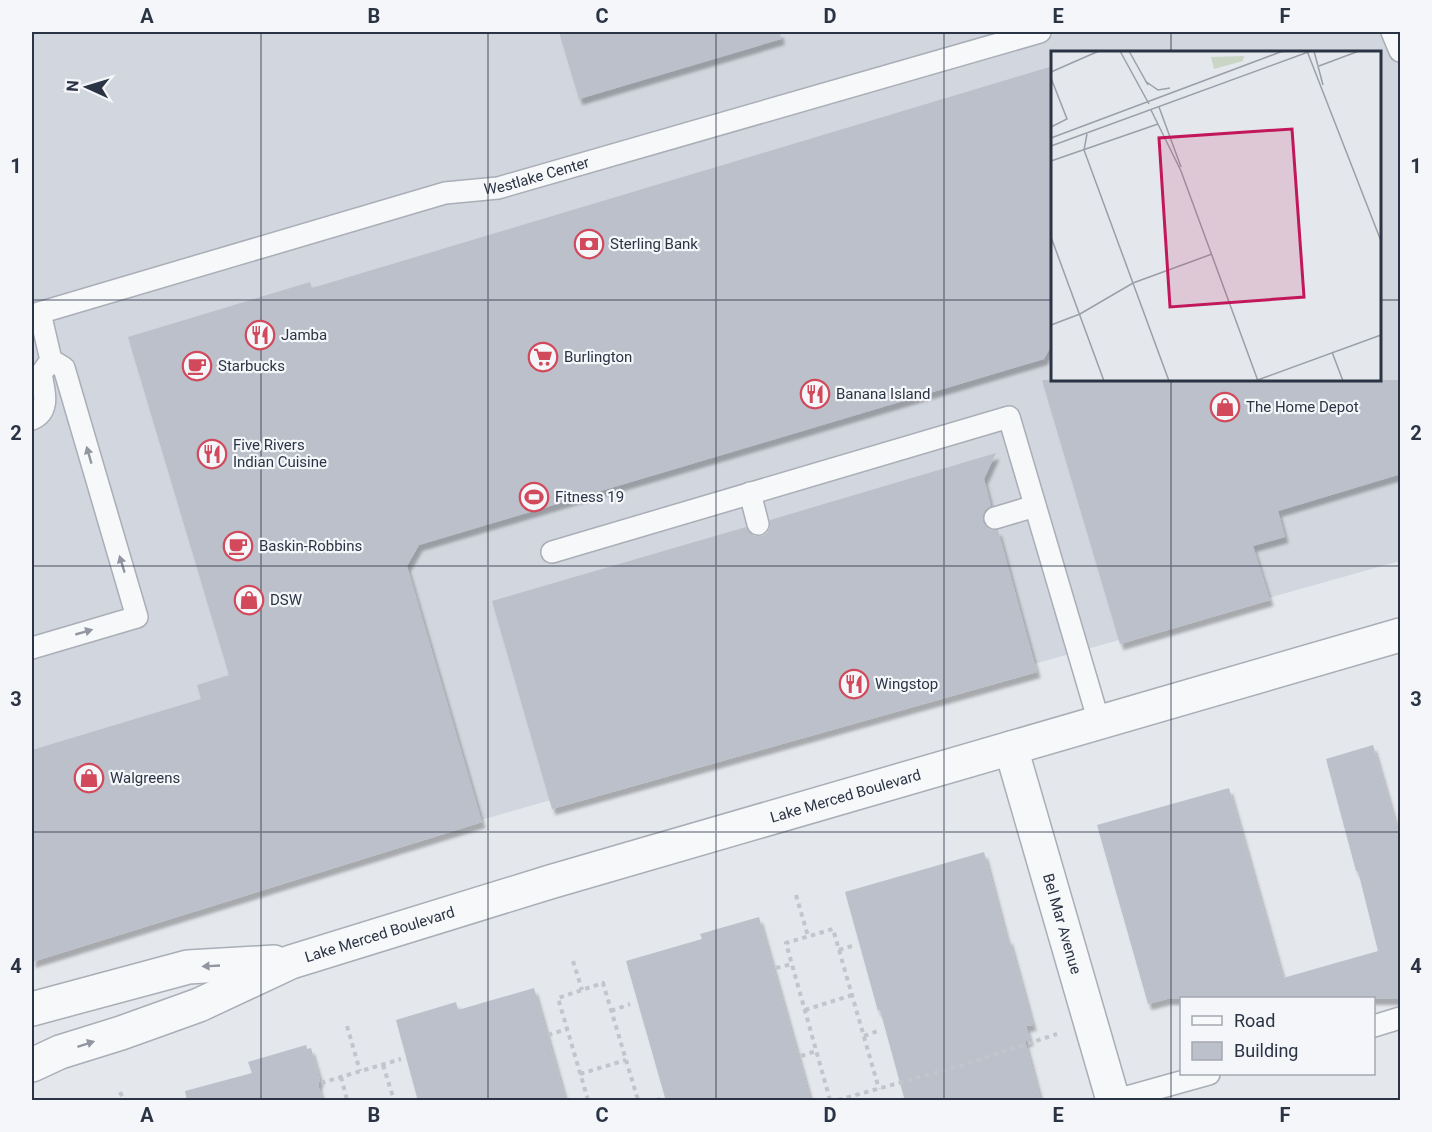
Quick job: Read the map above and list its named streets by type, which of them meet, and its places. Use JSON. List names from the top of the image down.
{
  "streets": {
    "street": ["Lake Merced Boulevard", "Bel Mar Avenue"],
    "lane": ["Westlake Center"]
  },
  "crossings": [
    ["Lake Merced Boulevard", "Bel Mar Avenue"]
  ],
  "places": {
    "bank": ["Sterling Bank"],
    "restaurant": [
      "Jamba",
      "Banana Island",
      "Five Rivers Indian Cuisine",
      "Wingstop"
    ],
    "supermarket": ["Burlington"],
    "cafe": ["Starbucks", "Baskin-Robbins"],
    "shop": ["The Home Depot", "DSW", "Walgreens"],
    "sports": ["Fitness 19"]
  },
  "legend": ["Road", "Building"],
  "north": "left",
  "grid": {
    "columns": [
      "A",
      "B",
      "C",
      "D",
      "E",
      "F"
    ],
    "rows": [
      "1",
      "2",
      "3",
      "4"
    ]
  }
}
